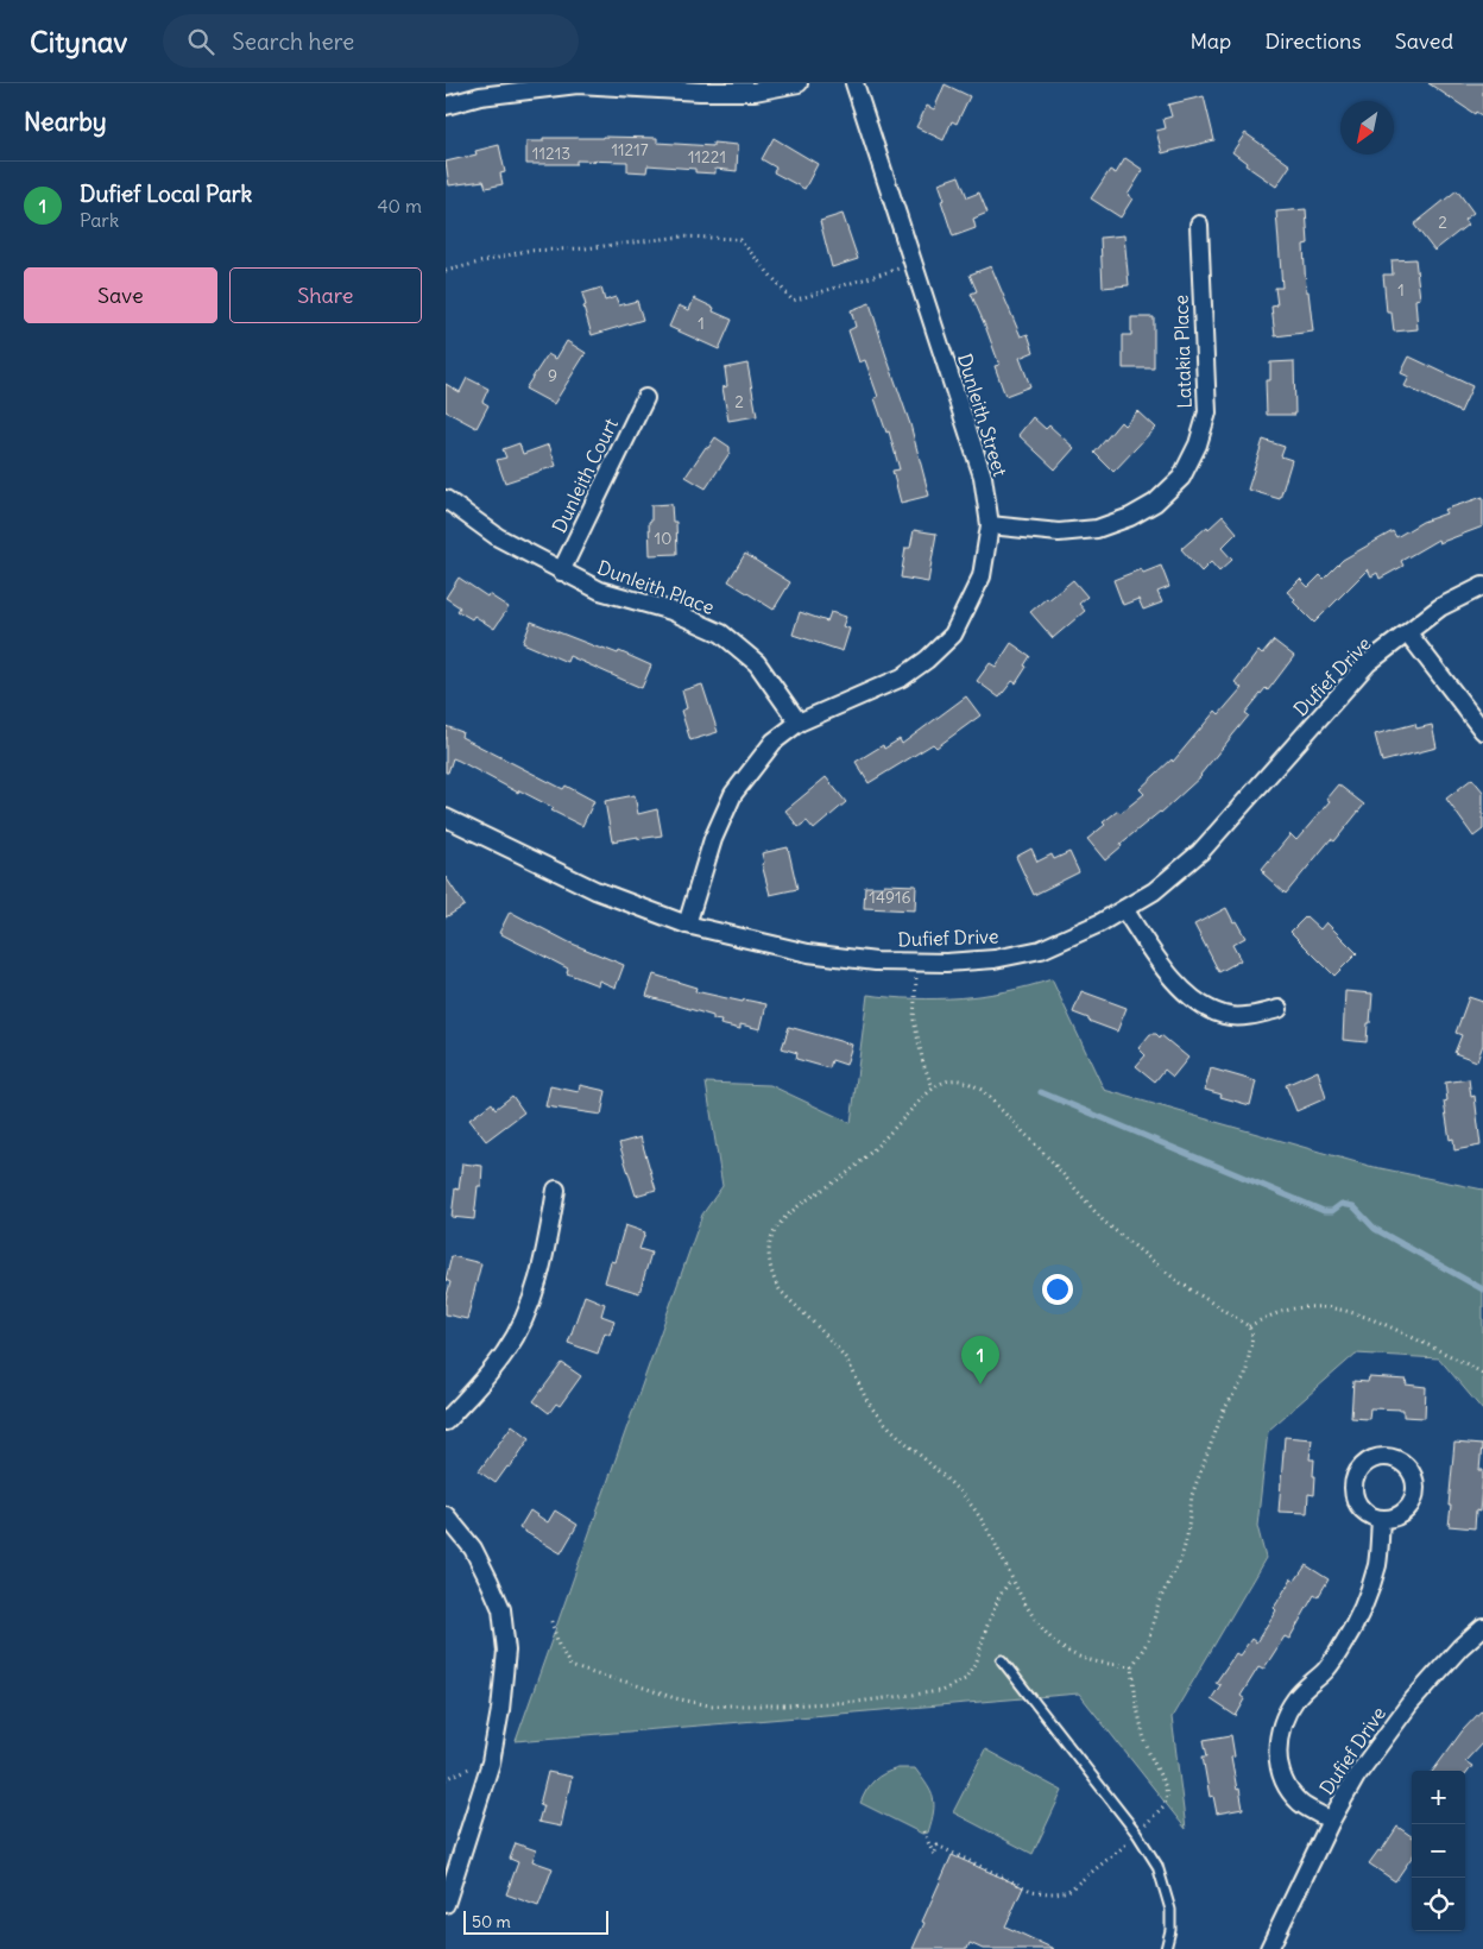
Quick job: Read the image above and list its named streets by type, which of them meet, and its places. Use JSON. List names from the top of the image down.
{
  "streets": {
    "street": [
      "Latakia Place",
      "Dunleith Street",
      "Dunleith Court",
      "Dunleith Place",
      "Dufief Drive"
    ]
  },
  "crossings": [
    ["Latakia Place", "Dunleith Street"],
    ["Dunleith Street", "Dunleith Place"],
    ["Dunleith Street", "Dufief Drive"],
    ["Dunleith Court", "Dunleith Place"]
  ],
  "house_numbers": [
    "11217",
    "11213",
    "11221",
    "2",
    "1",
    "1",
    "9",
    "2",
    "10",
    "14916"
  ],
  "scale_bar": "50 m",
  "north": "bottom left",
  "page": {
    "header": "Citynav",
    "search": "Search here",
    "nav": ["Map", "Directions", "Saved"],
    "heading": "Nearby",
    "list": [
      {
        "mark": "1",
        "name": "Dufief Local Park",
        "note": "Park",
        "value": "40 m"
      }
    ],
    "buttons": ["Save", "Share"],
    "pins": "1",
    "map_buttons": ["+", "−"],
    "scale": "50 m"
  }
}
